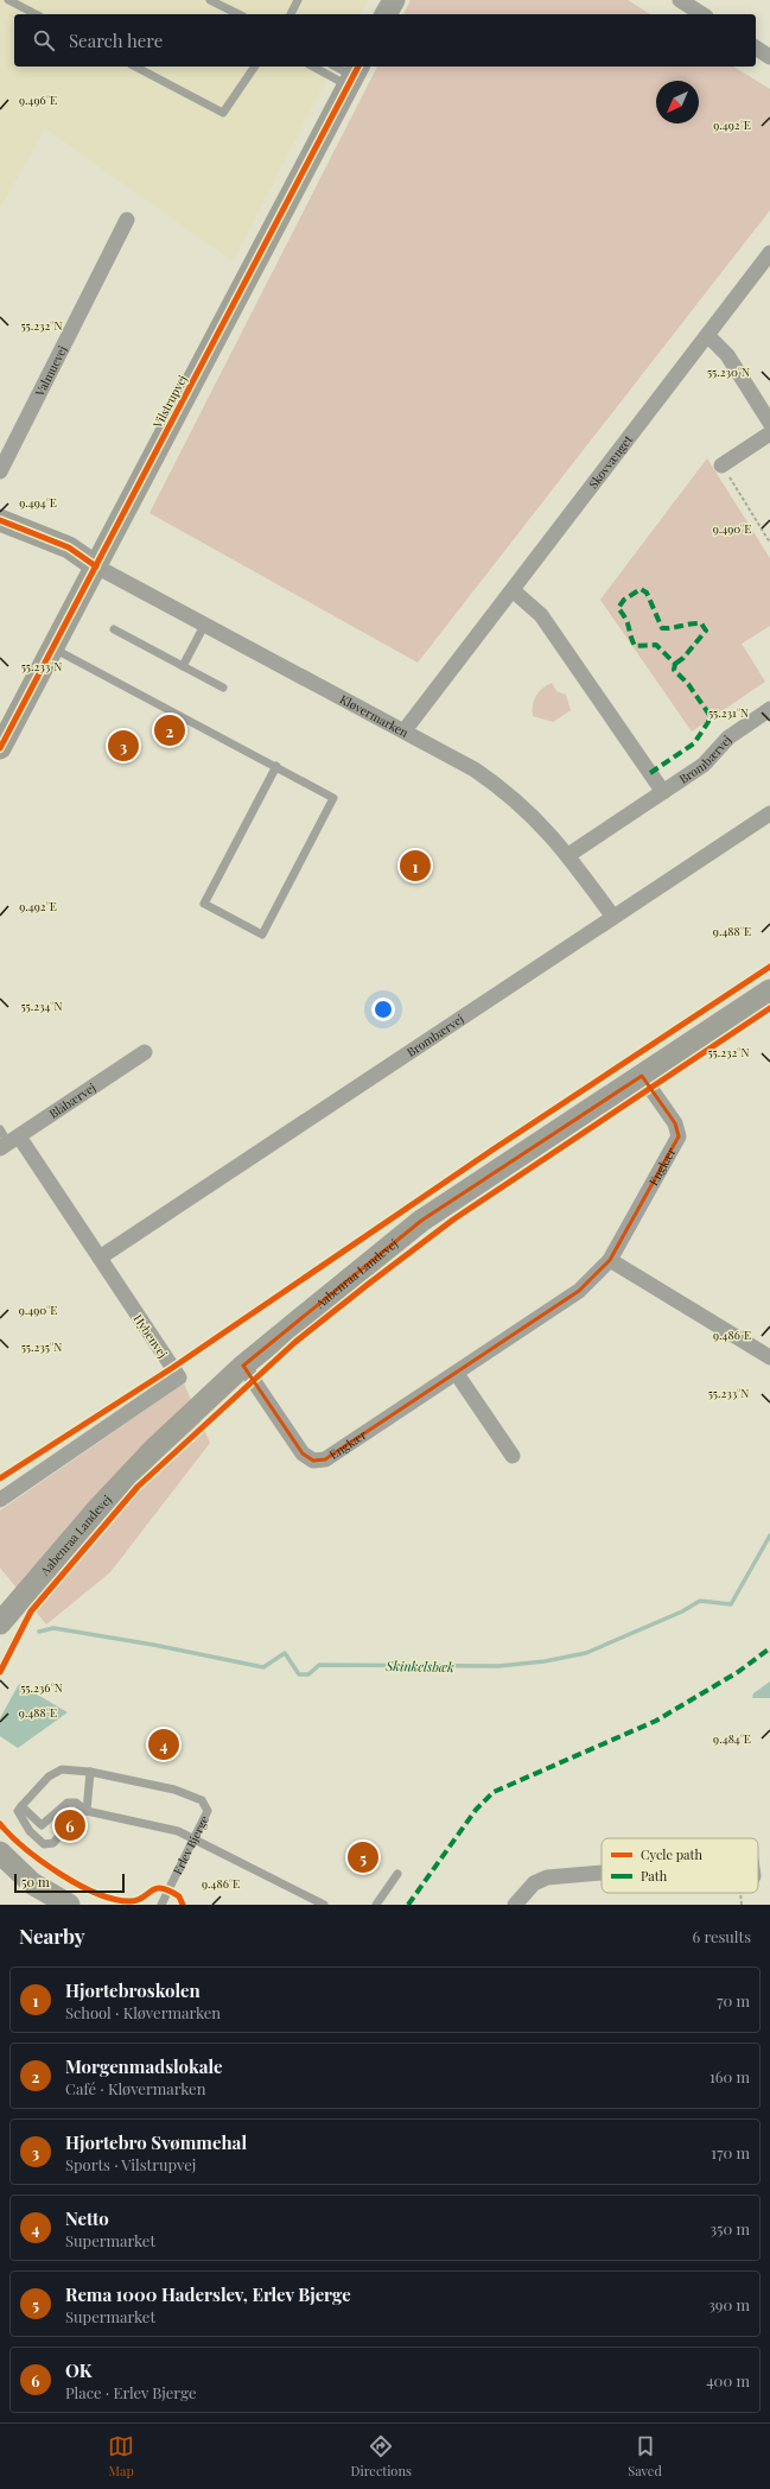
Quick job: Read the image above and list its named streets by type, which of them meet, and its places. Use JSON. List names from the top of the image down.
{
  "streets": {
    "main road": ["Vilstrupvej", "Aabenraa Landevej"],
    "street": [
      "Valmuevej",
      "Skovvænget",
      "Kløvermarken",
      "Brombærvej",
      "Blåbærvej",
      "Engkær",
      "Hybenvej"
    ],
    "lane": ["Erlev Bjerge"]
  },
  "crossings": [
    ["Vilstrupvej", "Kløvermarken"],
    ["Skovvænget", "Kløvermarken"],
    ["Kløvermarken", "Brombærvej"],
    ["Brombærvej", "Hybenvej"],
    ["Blåbærvej", "Hybenvej"],
    ["Engkær", "Aabenraa Landevej"]
  ],
  "water": ["Skinkelsbæk"],
  "legend": ["Cycle path", "Path"],
  "scale_bar": "50 m",
  "north": "bottom left",
  "page": {
    "search": "Search here",
    "pins": [
      "2",
      "3",
      "1",
      "4",
      "6",
      "5"
    ],
    "scale": "50 m",
    "heading": ["Nearby", "6 results"],
    "list": [
      {
        "mark": "1",
        "name": "Hjortebroskolen",
        "note": "School · Kløvermarken",
        "value": "70 m"
      },
      {
        "mark": "2",
        "name": "Morgenmadslokale",
        "note": "Café · Kløvermarken",
        "value": "160 m"
      },
      {
        "mark": "3",
        "name": "Hjortebro Svømmehal",
        "note": "Sports · Vilstrupvej",
        "value": "170 m"
      },
      {
        "mark": "4",
        "name": "Netto",
        "note": "Supermarket",
        "value": "350 m"
      },
      {
        "mark": "5",
        "name": "Rema 1000 Haderslev, Erlev Bjerge",
        "note": "Supermarket",
        "value": "390 m"
      },
      {
        "mark": "6",
        "name": "OK",
        "note": "Place · Erlev Bjerge",
        "value": "400 m"
      }
    ],
    "nav": ["Map", "Directions", "Saved"]
  },
  "coordinates": [
    "9.496°E",
    "9.492°E",
    "55.232°N",
    "55.230°N",
    "9.494°E",
    "9.490°E",
    "55.233°N",
    "55.231°N",
    "9.488°E",
    "55.234°N",
    "9.486°E",
    "55.235°N",
    "55.236°N",
    "9.484°E"
  ]
}
